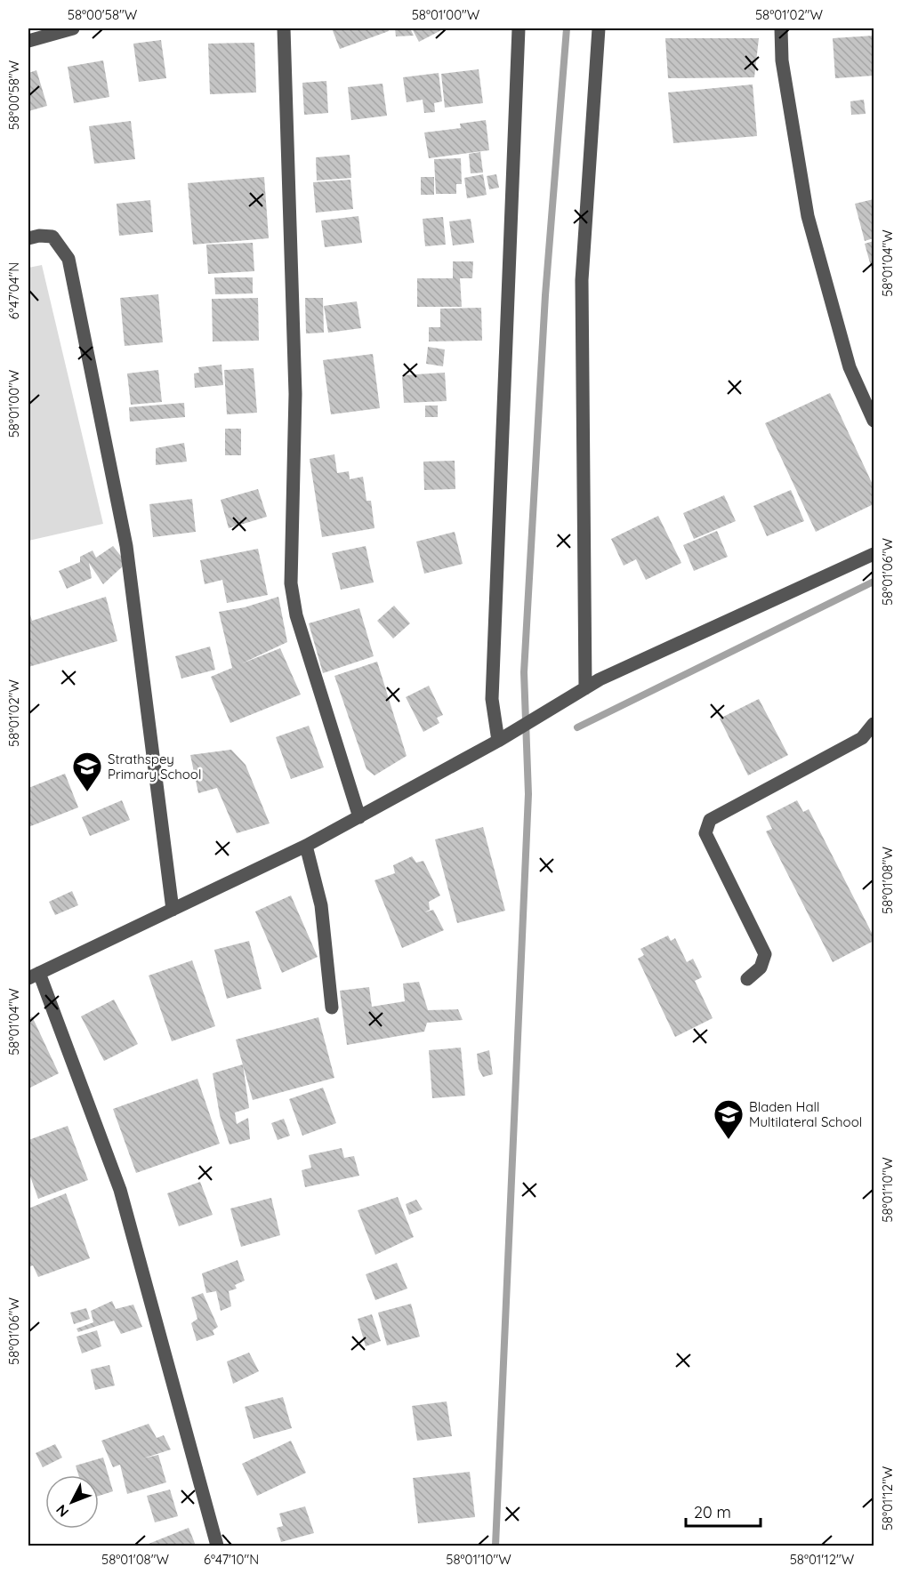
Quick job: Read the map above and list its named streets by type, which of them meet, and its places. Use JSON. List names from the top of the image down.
{
  "places": {
    "school or university": ["Strathspey Primary School", "Bladen Hall Multilateral School"]
  },
  "scale_bar": "20 m",
  "north": "bottom left",
  "coordinates": [
    "58°00'58\"W",
    "58°01'00\"W",
    "58°01'02\"W",
    "58°01'04\"W",
    "6°47'04\"N",
    "58°01'06\"W",
    "58°01'08\"W",
    "58°01'10\"W",
    "58°01'12\"W",
    "6°47'10\"N"
  ]
}
